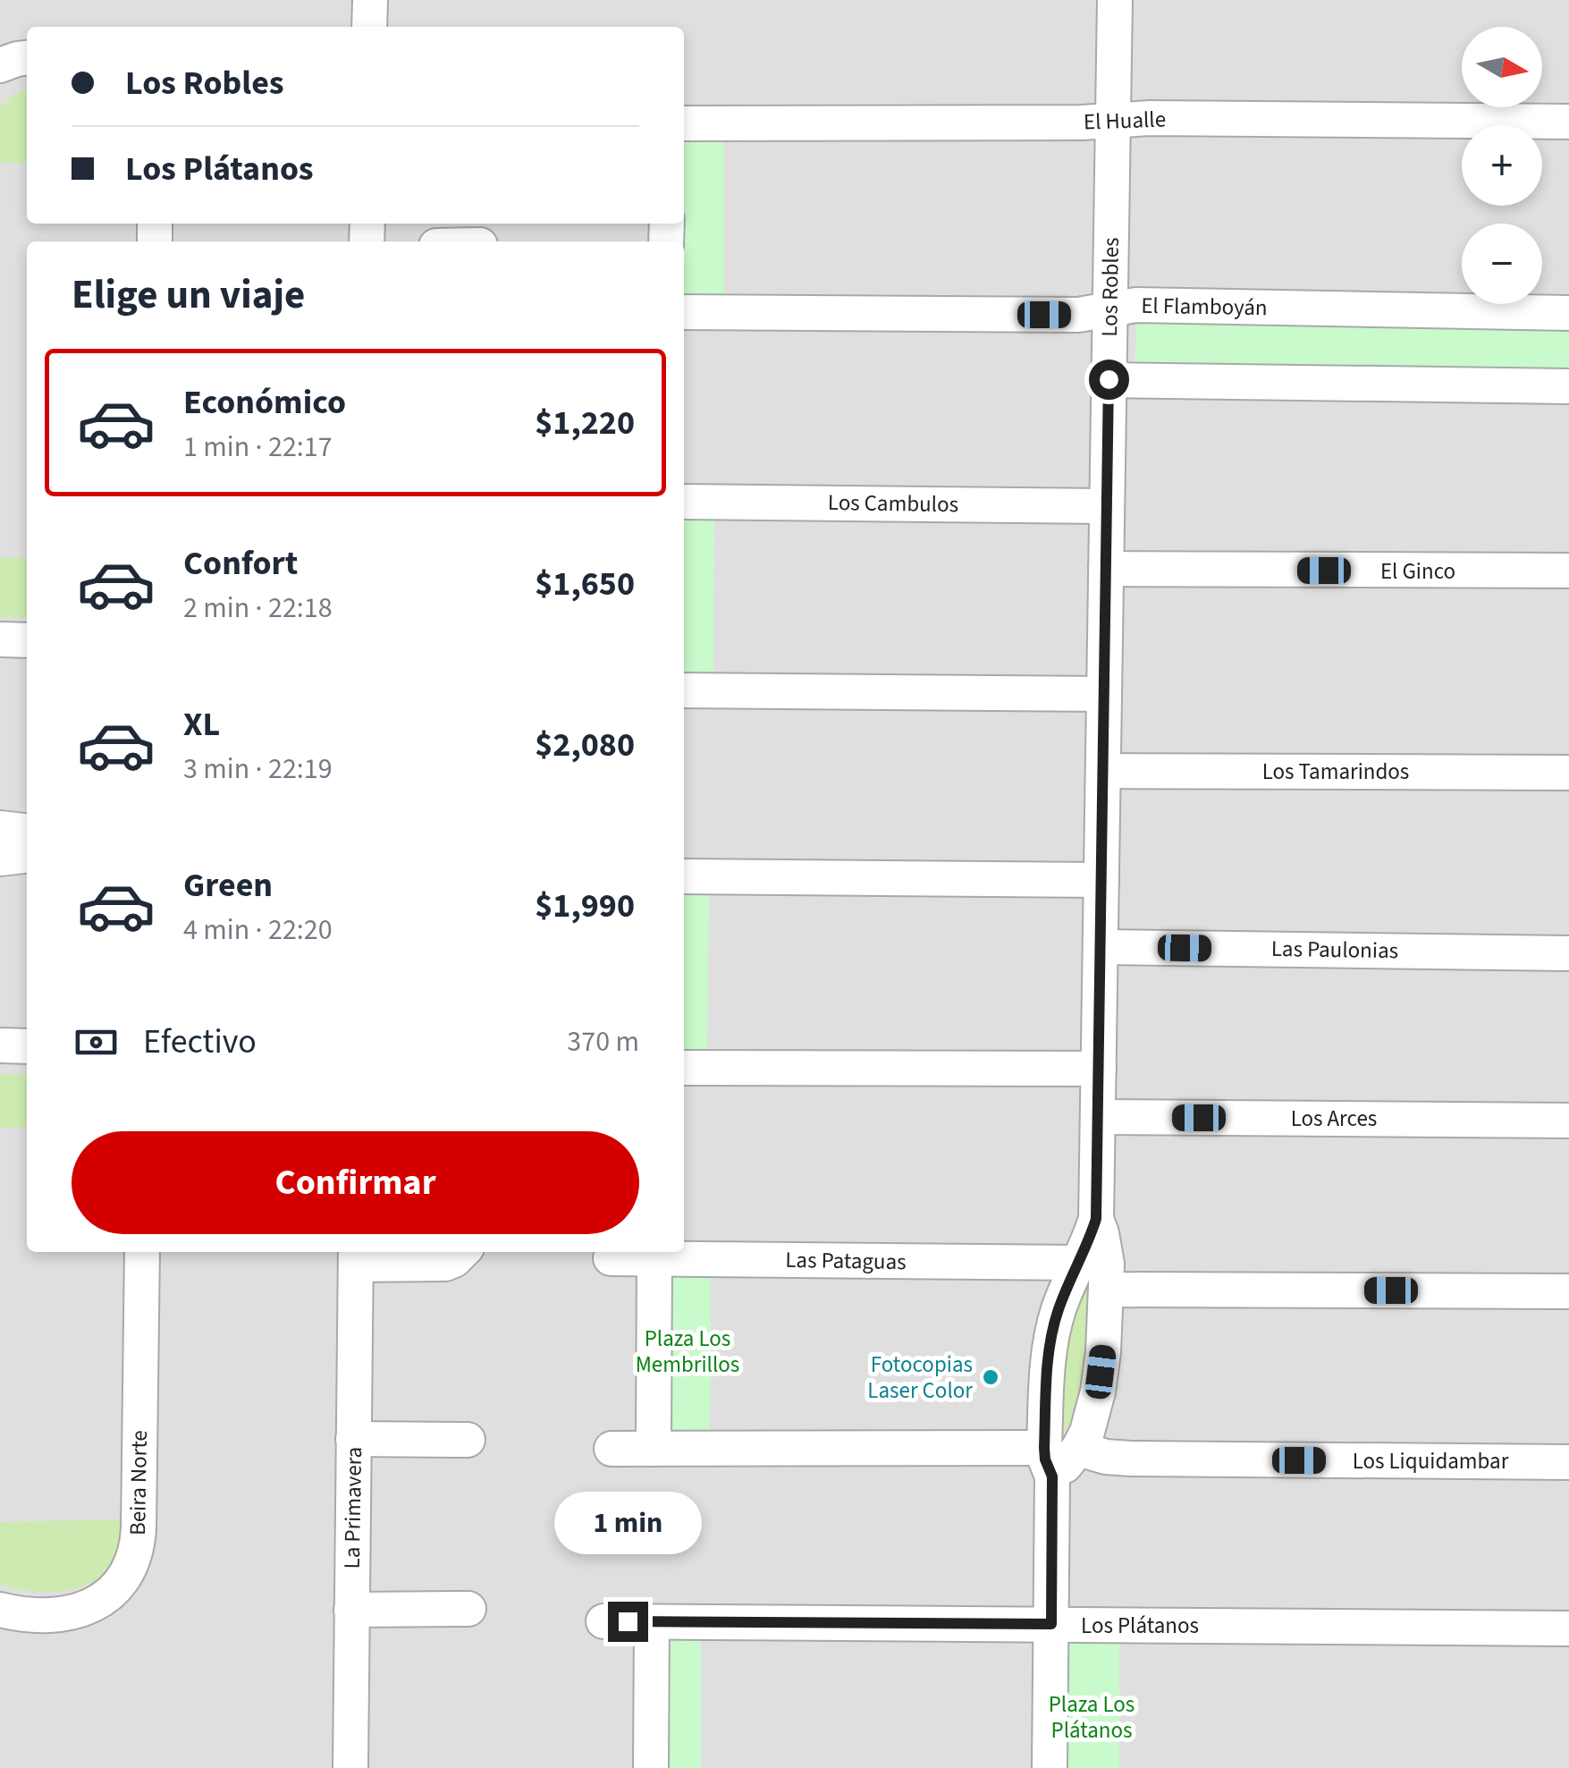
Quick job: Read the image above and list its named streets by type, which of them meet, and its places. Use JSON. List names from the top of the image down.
{
  "streets": {
    "street": [
      "El Hualle",
      "Los Robles",
      "El Flamboyán",
      "Los Cambulos",
      "El Ginco",
      "Los Tamarindos",
      "Las Paulonias",
      "Los Arces",
      "Las Pataguas",
      "Los Liquidambar",
      "Beira Norte",
      "La Primavera",
      "Los Plátanos"
    ]
  },
  "crossings": [
    ["El Hualle", "Los Robles"],
    ["Los Robles", "El Flamboyán"],
    ["Los Robles", "Los Cambulos"],
    ["Los Robles", "El Ginco"],
    ["Los Robles", "Los Tamarindos"],
    ["Los Robles", "Las Paulonias"],
    ["Los Robles", "Los Arces"],
    ["Los Robles", "Las Pataguas"],
    ["Los Robles", "Los Liquidambar"],
    ["Los Robles", "Los Plátanos"]
  ],
  "parks": ["Plaza Los Membrillos", "Plaza Los Plátanos"],
  "places": ["Fotocopias Laser Color"],
  "north": "right",
  "page": {
    "map_buttons": ["+", "−"],
    "banner": ["Los Robles", "Los Plátanos"],
    "heading": "Elige un viaje",
    "list": [
      {
        "name": "Económico",
        "note": "1 min · 22:17",
        "value": "$1,220"
      },
      {
        "name": "Confort",
        "note": "2 min · 22:18",
        "value": "$1,650"
      },
      {
        "name": "XL",
        "note": "3 min · 22:19",
        "value": "$2,080"
      },
      {
        "name": "Green",
        "note": "4 min · 22:20",
        "value": "$1,990"
      }
    ],
    "pay": ["Efectivo", "370 m"],
    "buttons": "Confirmar",
    "bubble": "1 min"
  }
}
